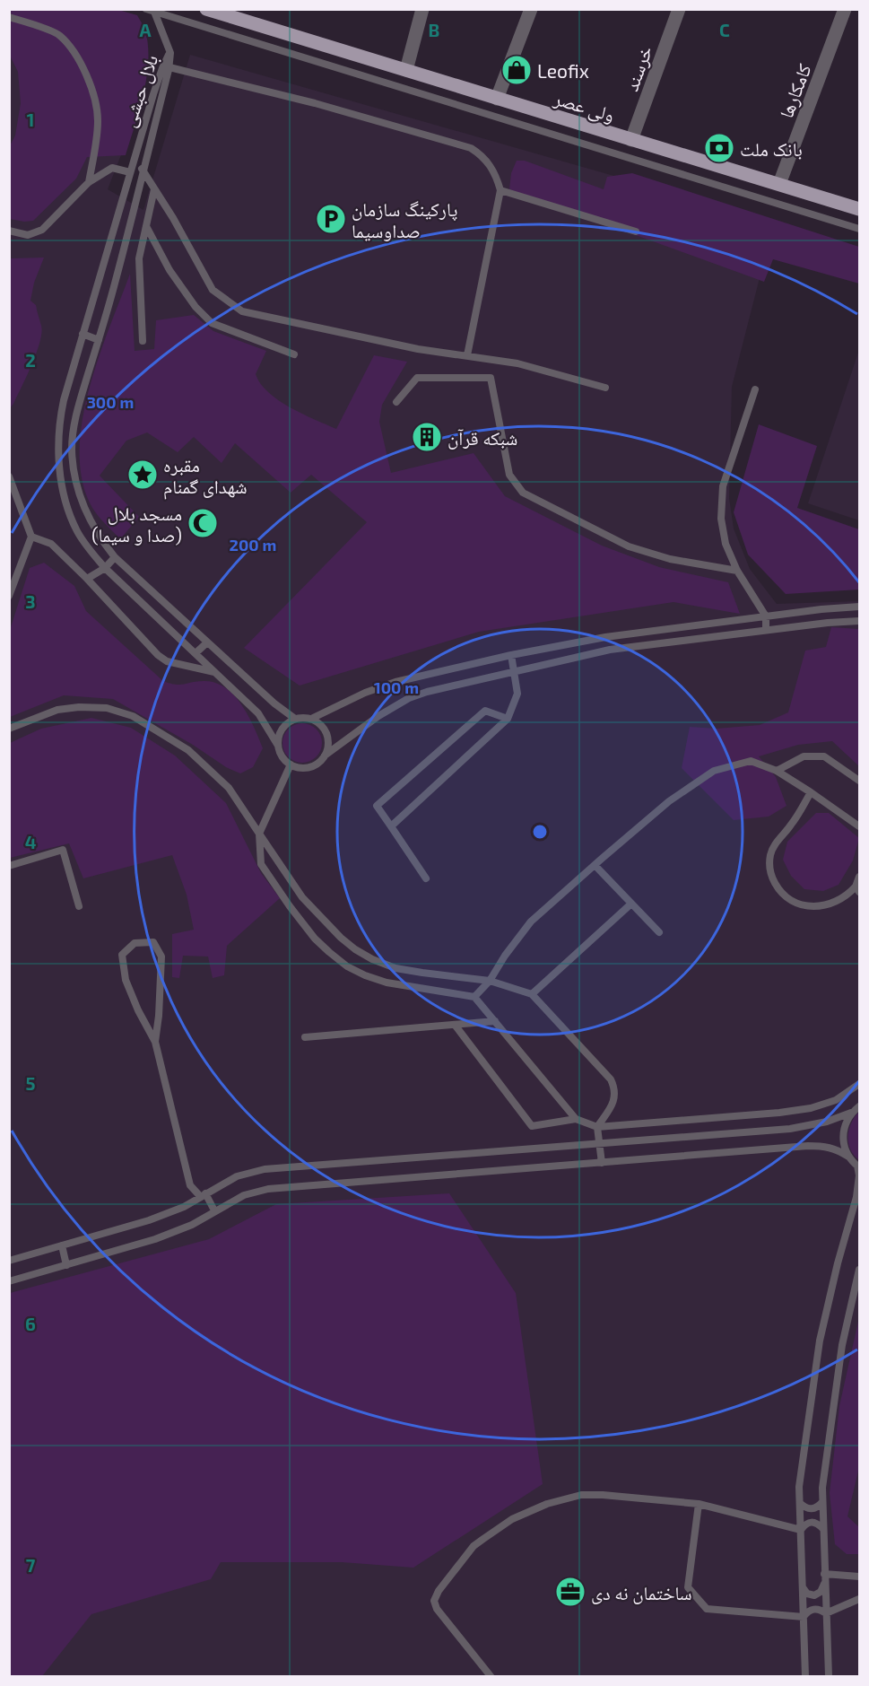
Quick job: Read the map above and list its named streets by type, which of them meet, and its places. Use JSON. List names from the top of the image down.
{
  "streets": {
    "main road": ["ولی عصر"],
    "street": ["خرسند", "کامکارها"],
    "lane": ["بلال حبشی"]
  },
  "crossings": [
    ["خرسند", "ولی عصر"],
    ["کامکارها", "ولی عصر"]
  ],
  "places": {
    "shop": ["Leofix"],
    "bank": ["بانک ملت"],
    "parking": ["پارکینگ سازمان صداوسیما"],
    "building": ["شبکه قرآن"],
    "place": ["مقبره شهدای گمنام"],
    "mosque": ["مسجد بلال (صدا و سیما)"],
    "office": ["ساختمان نه دی"]
  },
  "grid": {
    "columns": ["A", "B", "C"],
    "rows": [
      "1",
      "2",
      "3",
      "4",
      "5",
      "6",
      "7"
    ]
  },
  "rings": ["300 m", "200 m", "100 m"]
}
